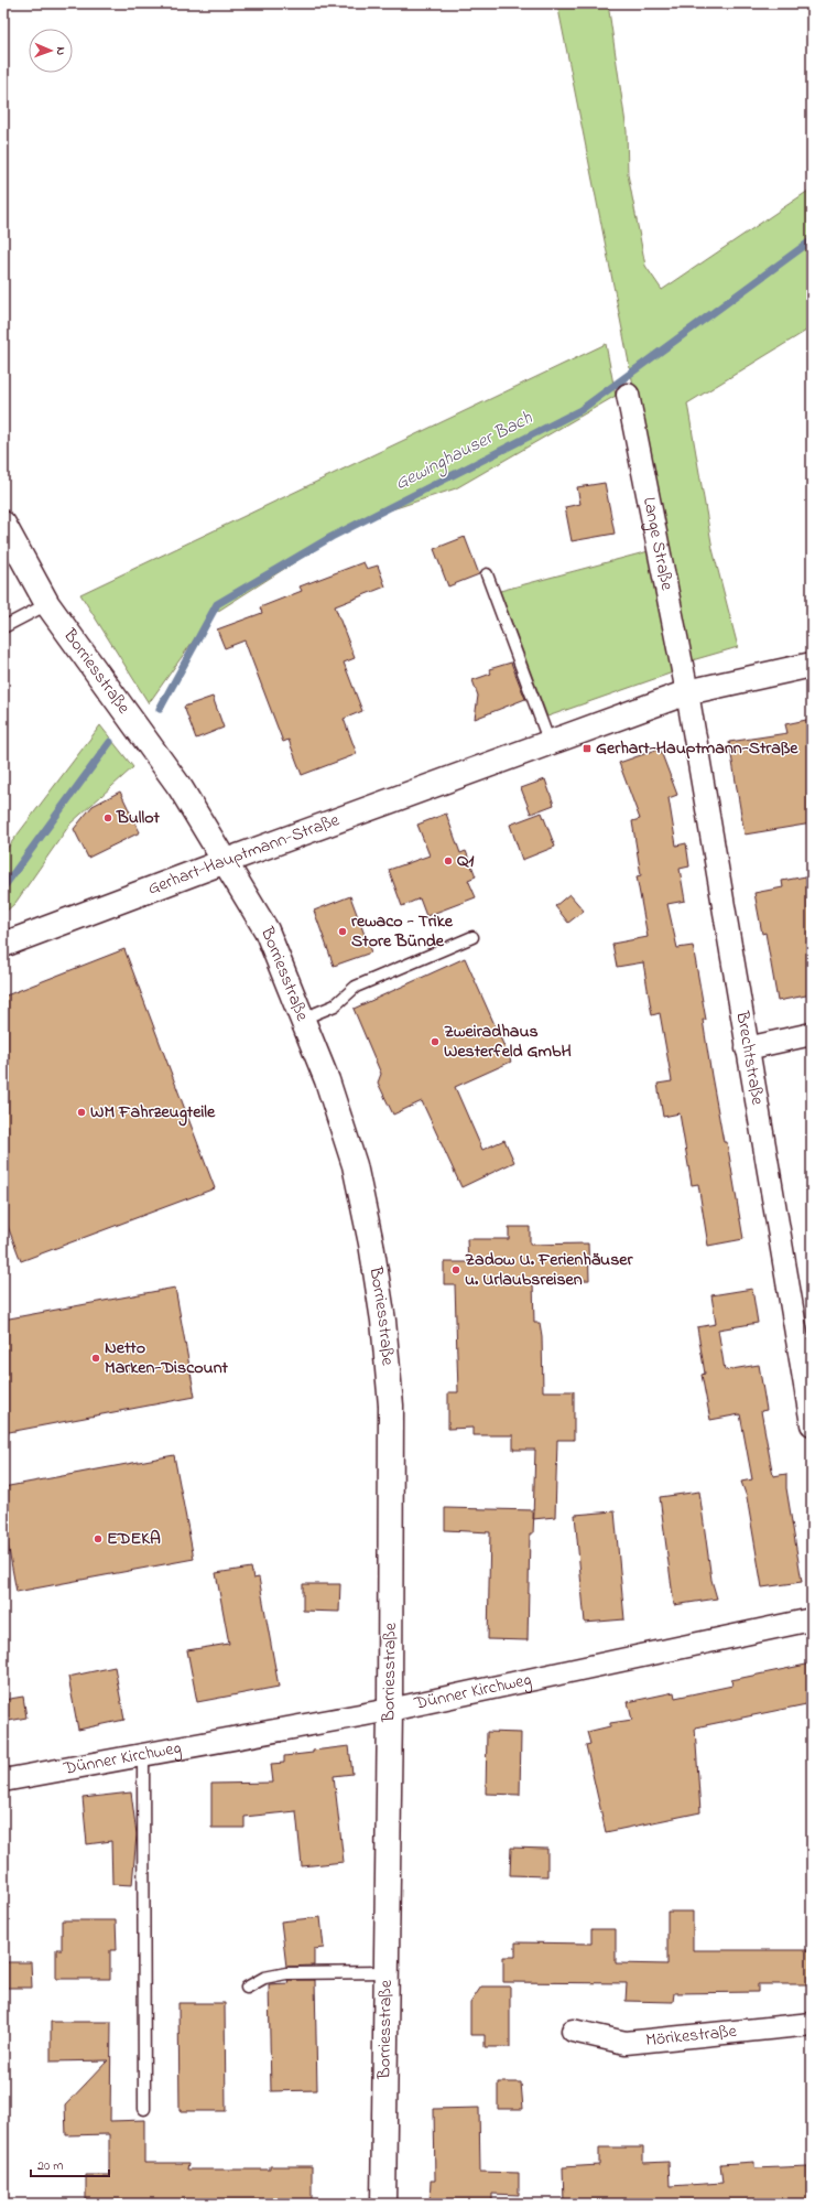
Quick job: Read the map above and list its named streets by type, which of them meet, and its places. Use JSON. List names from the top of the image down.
{
  "streets": {
    "main road": ["Borriesstraße", "Gerhart-Hauptmann-Straße"],
    "street": [
      "Lange Straße",
      "Brechtstraße",
      "Dünner Kirchweg",
      "Mörikestraße"
    ]
  },
  "crossings": [
    ["Lange Straße", "Gerhart-Hauptmann-Straße"],
    ["Lange Straße", "Brechtstraße"],
    ["Borriesstraße", "Gerhart-Hauptmann-Straße"],
    ["Borriesstraße", "Dünner Kirchweg"],
    ["Gerhart-Hauptmann-Straße", "Brechtstraße"]
  ],
  "water": ["Gewinghauser Bach"],
  "places": {
    "transit": ["Gerhart-Hauptmann-Straße"],
    "other": [
      "Bullot",
      "Q1",
      "rewaco - Trike Store Bünde",
      "Zweiradhaus Westerfeld GmbH",
      "WM Fahrzeugteile",
      "Zadow U. Ferienhäuser u. Urlaubsreisen",
      "Netto Marken-Discount",
      "EDEKA"
    ]
  },
  "scale_bar": "20 m",
  "north": "right"
}
